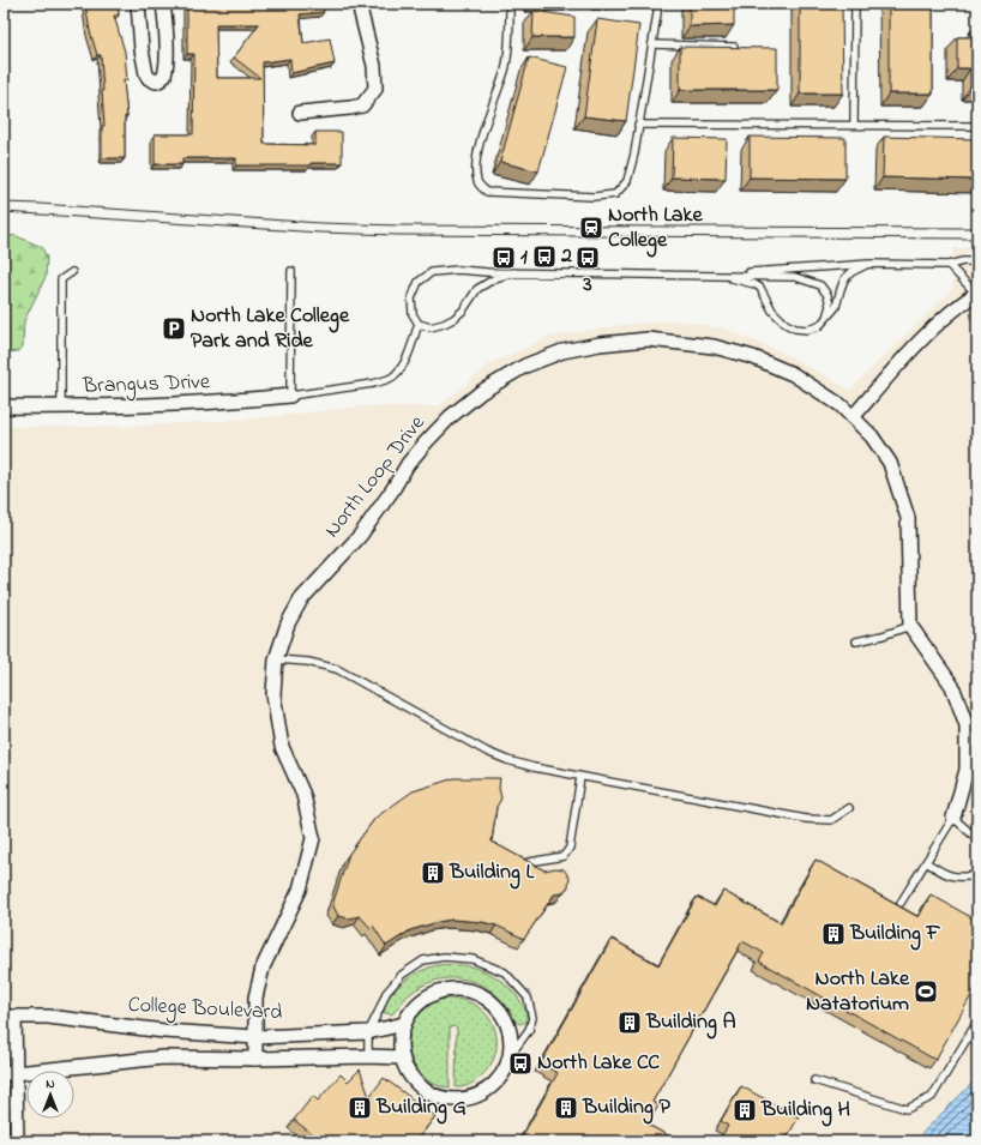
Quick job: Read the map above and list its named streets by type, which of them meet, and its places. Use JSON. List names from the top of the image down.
{
  "streets": {
    "street": ["Brangus Drive", "North Loop Drive", "College Boulevard"]
  },
  "crossings": [
    ["North Loop Drive", "College Boulevard"]
  ],
  "places": {
    "station": ["North Lake College"],
    "bus stop": [
      "2",
      "1",
      "3",
      "North Lake CC"
    ],
    "parking": ["North Lake College Park and Ride"],
    "building": [
      "Building L",
      "Building F",
      "Building A",
      "Building G",
      "Building P",
      "Building H"
    ],
    "sports": ["North Lake Natatorium"]
  },
  "north": "top"
}
